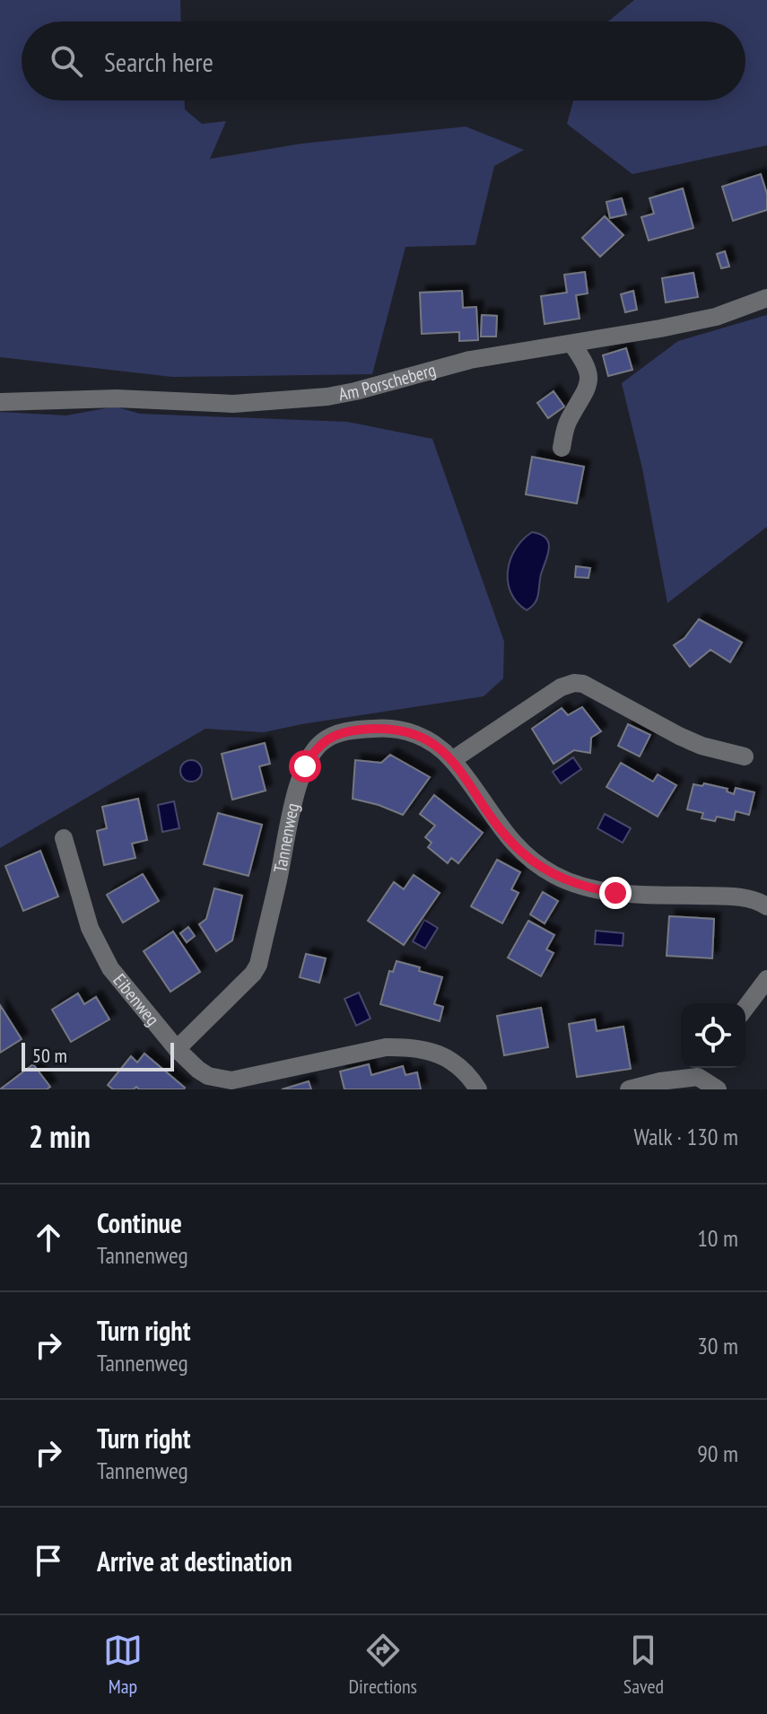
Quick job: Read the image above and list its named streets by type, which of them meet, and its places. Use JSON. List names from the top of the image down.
{
  "streets": {
    "street": ["Am Porscheberg", "Tannenweg", "Eibenweg"]
  },
  "crossings": [
    ["Tannenweg", "Eibenweg"]
  ],
  "scale_bar": "50 m",
  "page": {
    "search": "Search here",
    "scale": "50 m",
    "heading": ["2 min", "Walk · 130 m"],
    "list": [
      ["Continue", "Tannenweg", "10 m"],
      ["Turn right", "Tannenweg", "30 m"],
      ["Turn right", "Tannenweg", "90 m"],
      "Arrive at destination"
    ],
    "nav": ["Map", "Directions", "Saved"]
  }
}
